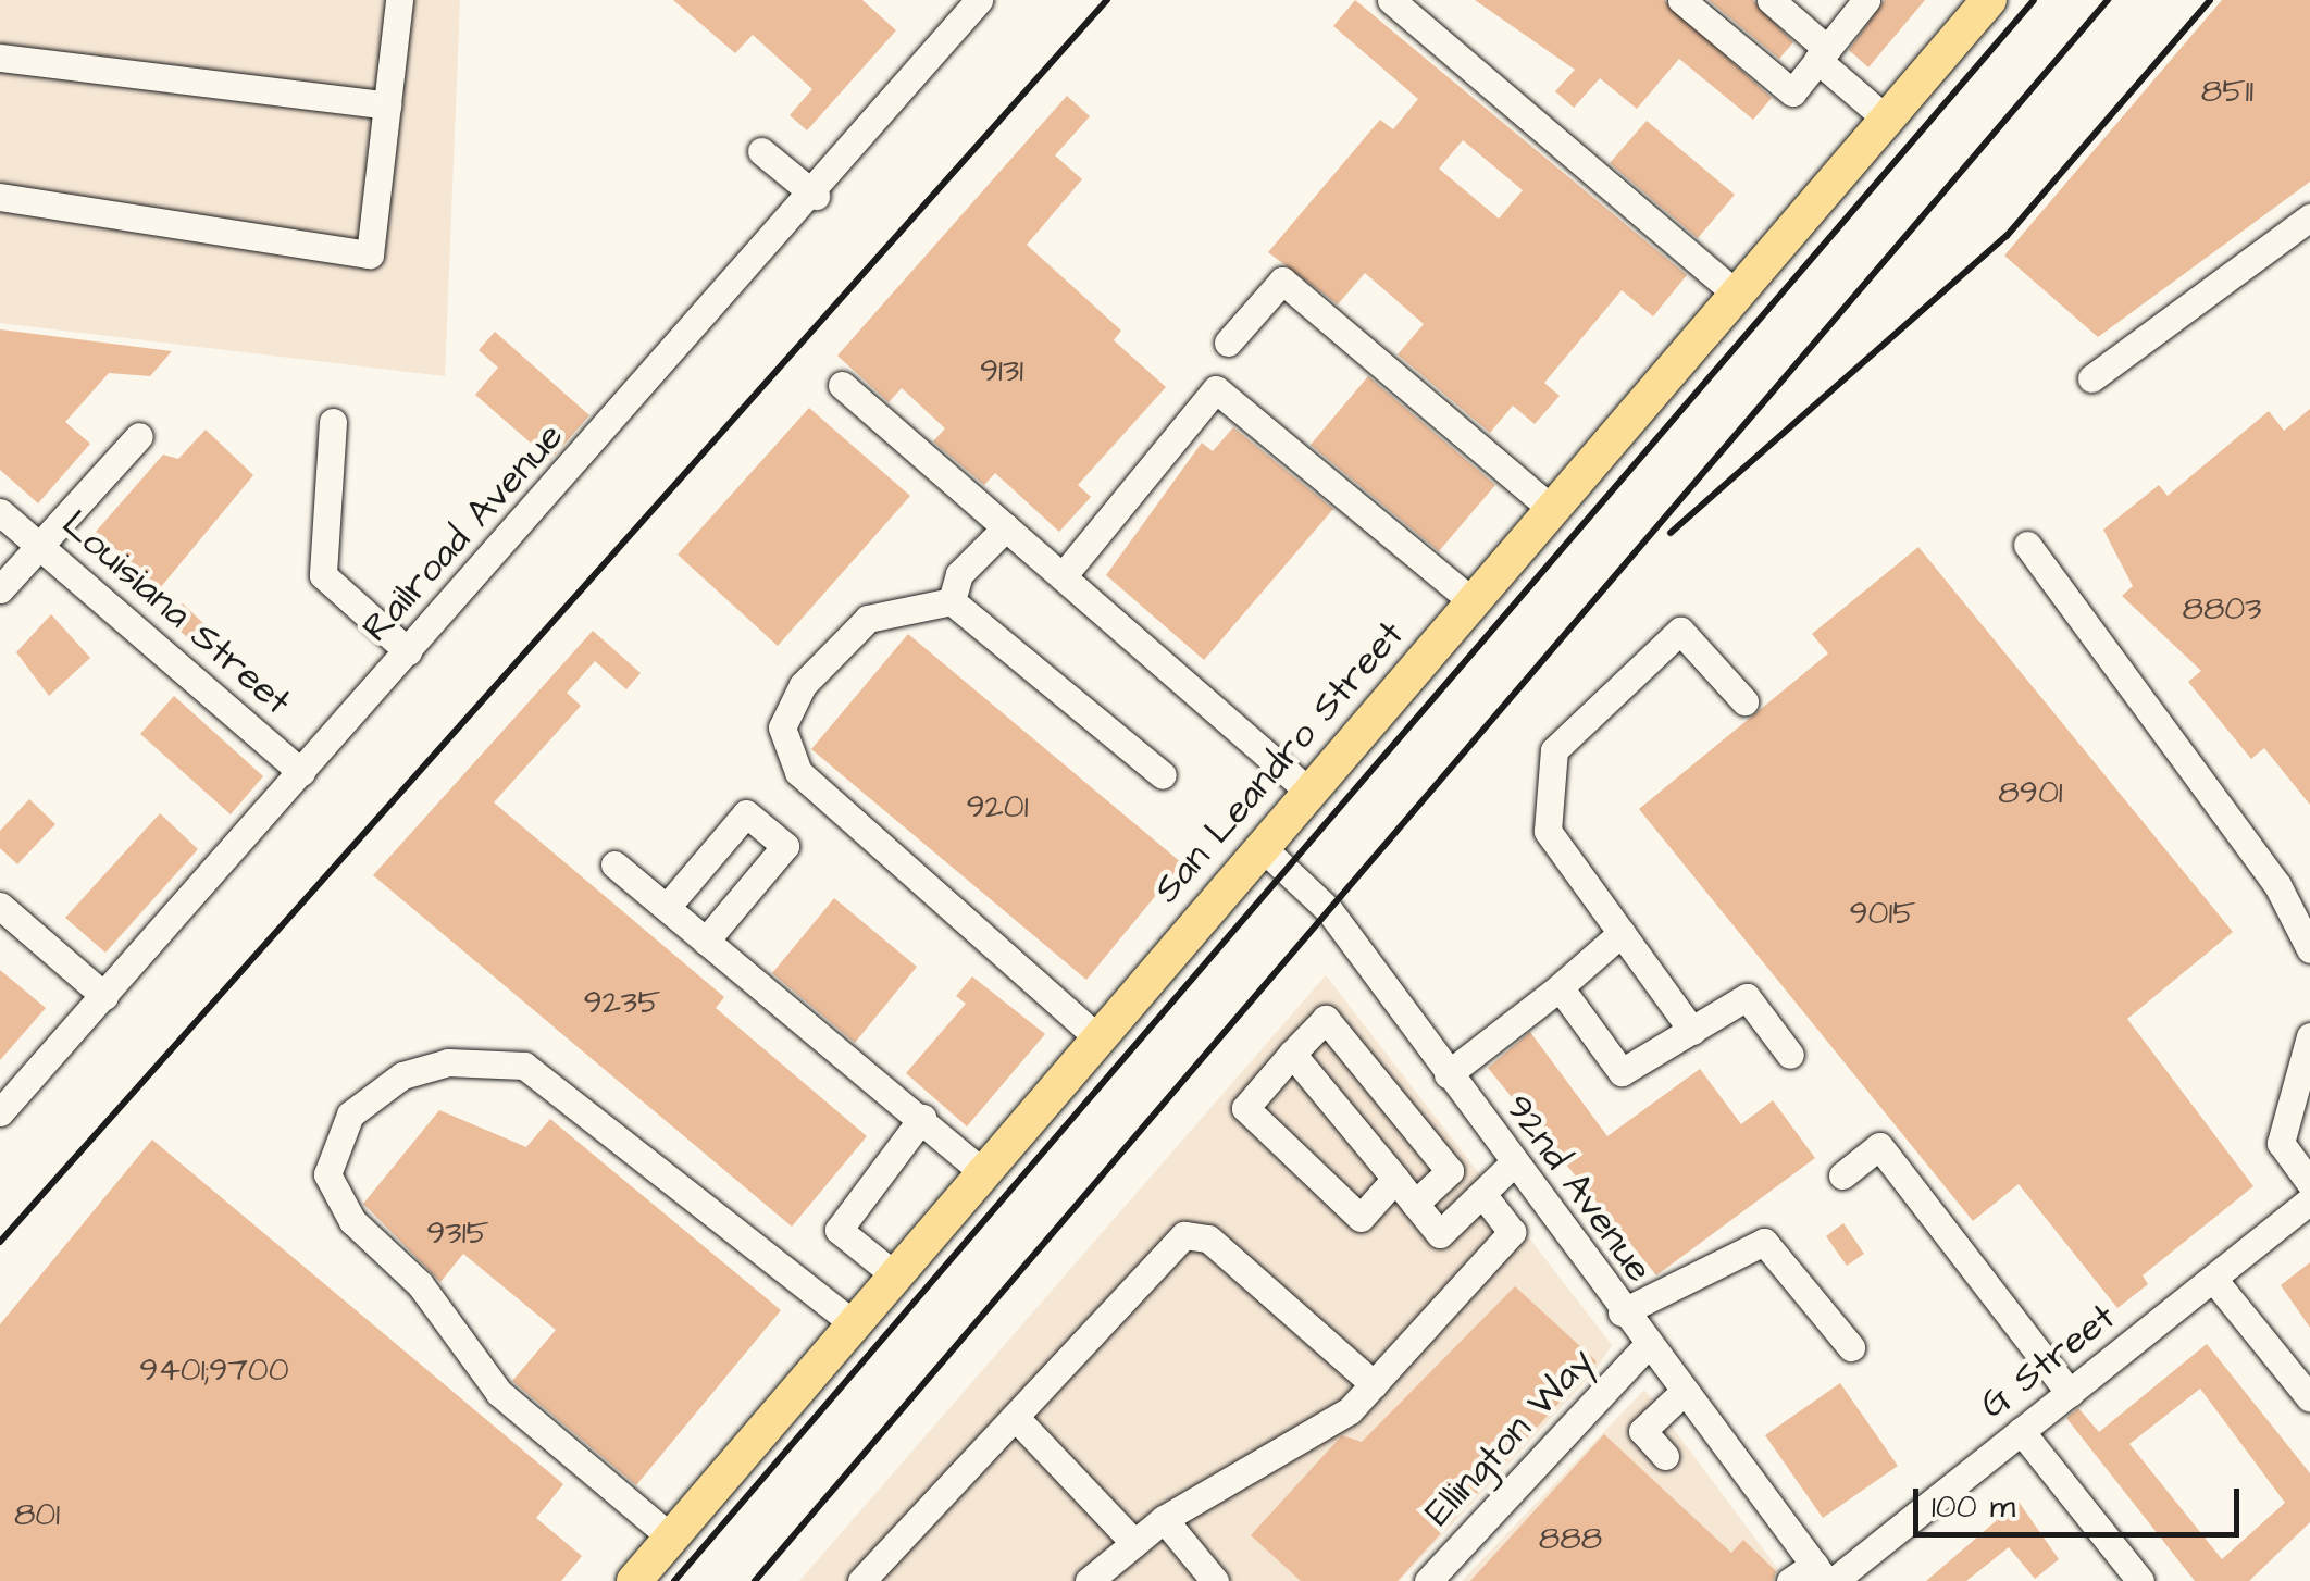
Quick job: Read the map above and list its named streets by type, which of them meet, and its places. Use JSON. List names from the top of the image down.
{
  "streets": {
    "main road": ["San Leandro Street"],
    "street": [
      "Railroad Avenue",
      "Louisiana Street",
      "92nd Avenue",
      "G Street",
      "Ellington Way"
    ]
  },
  "crossings": [
    ["Railroad Avenue", "Louisiana Street"],
    ["San Leandro Street", "92nd Avenue"],
    ["92nd Avenue", "G Street"],
    ["92nd Avenue", "Ellington Way"]
  ],
  "house_numbers": [
    "8511",
    "9131",
    "8803",
    "8901",
    "9201",
    "9015",
    "9235",
    "9315",
    "9401;9700",
    "801",
    "888"
  ],
  "scale_bar": "100 m"
}
